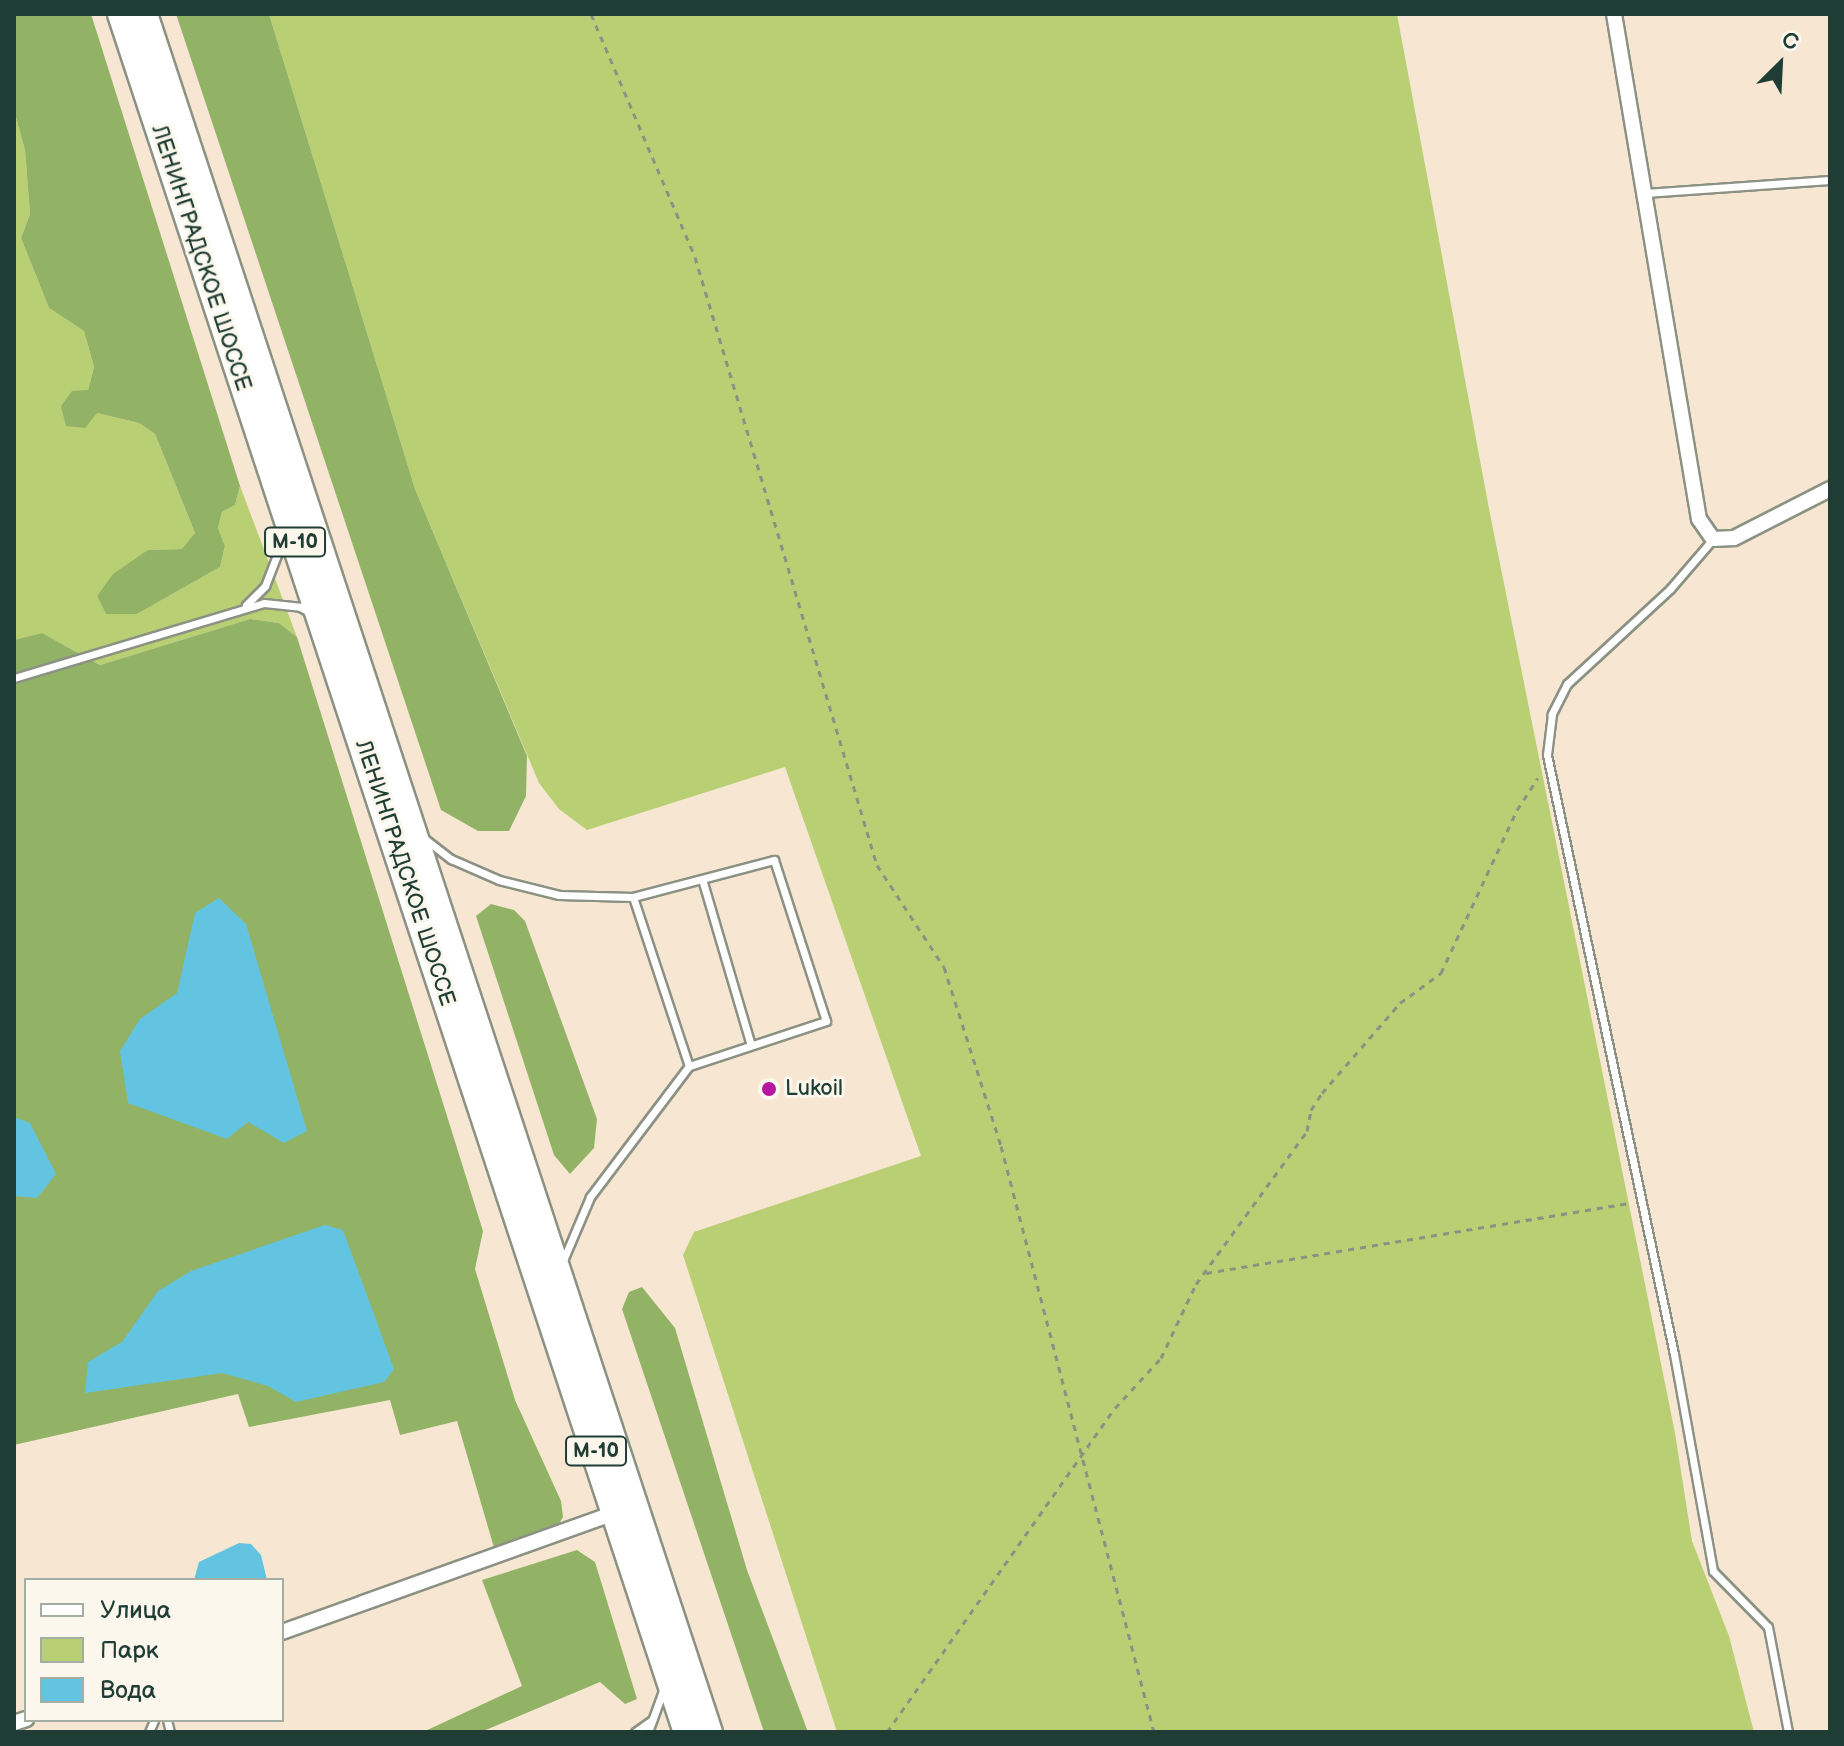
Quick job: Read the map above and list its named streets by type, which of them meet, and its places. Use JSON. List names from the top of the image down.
{
  "streets": {
    "highway": ["ЛЕНИНГРАДСКОЕ ШОССЕ", "М-10"]
  },
  "places": ["Lukoil"],
  "legend": ["Улица", "Парк", "Вода"],
  "north": "top right"
}
